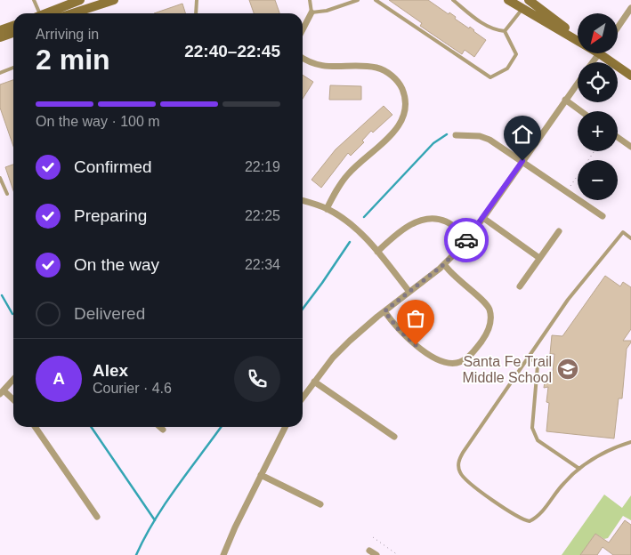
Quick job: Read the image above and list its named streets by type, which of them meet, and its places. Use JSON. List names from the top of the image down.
{
  "places": {
    "school or university": ["Santa Fe Trail Middle School"]
  },
  "north": "bottom left",
  "page": {
    "map_buttons": ["+", "−"],
    "heading": ["2 min", "Arriving in", "22:40–22:45"],
    "panel": ["Alex", "Courier · 4.6"],
    "bar": "On the way · 100 m",
    "list": [
      ["Confirmed", "22:19"],
      ["Preparing", "22:25"],
      ["On the way", "22:34"],
      "Delivered"
    ],
    "round": "A"
  }
}
